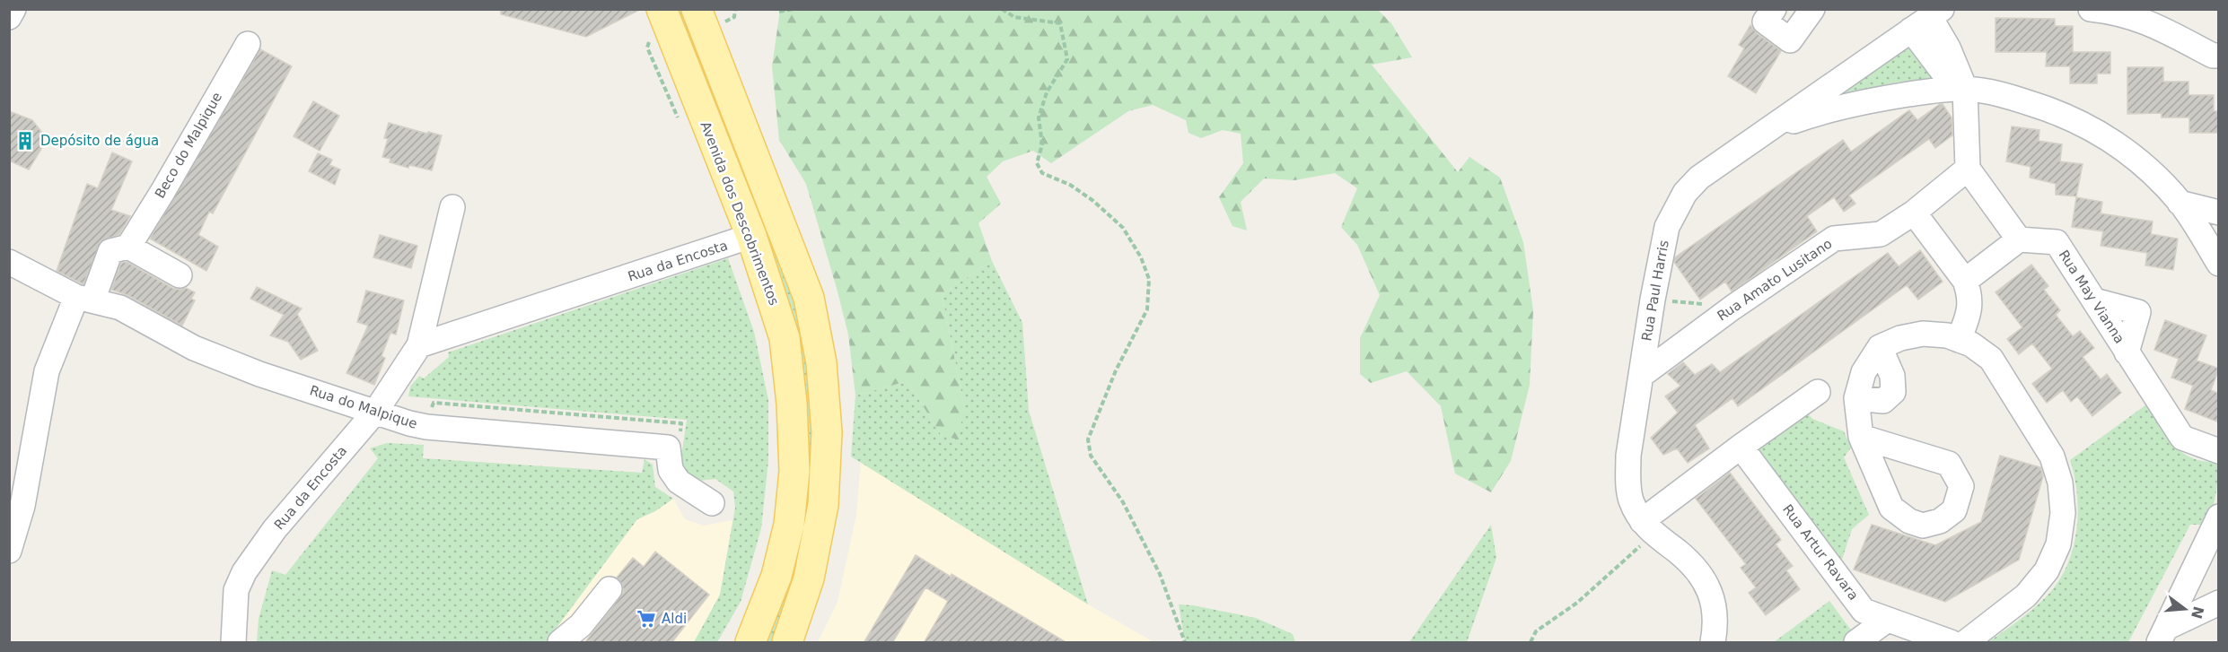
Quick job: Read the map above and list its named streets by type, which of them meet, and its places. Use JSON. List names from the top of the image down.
{
  "streets": {
    "main road": ["Avenida dos Descobrimentos"],
    "street": [
      "Beco do Malpique",
      "Rua da Encosta",
      "Rua Amato Lusitano",
      "Rua Paul Harris",
      "Rua May Vianna",
      "Rua do Malpique",
      "Rua Artur Ravara"
    ]
  },
  "crossings": [
    ["Beco do Malpique", "Rua do Malpique"],
    ["Avenida dos Descobrimentos", "Rua da Encosta"],
    ["Rua da Encosta", "Rua do Malpique"],
    ["Rua Amato Lusitano", "Rua Paul Harris"]
  ],
  "places": {
    "building": ["Depósito de água"],
    "supermarket": ["Aldi"]
  },
  "north": "right"
}
